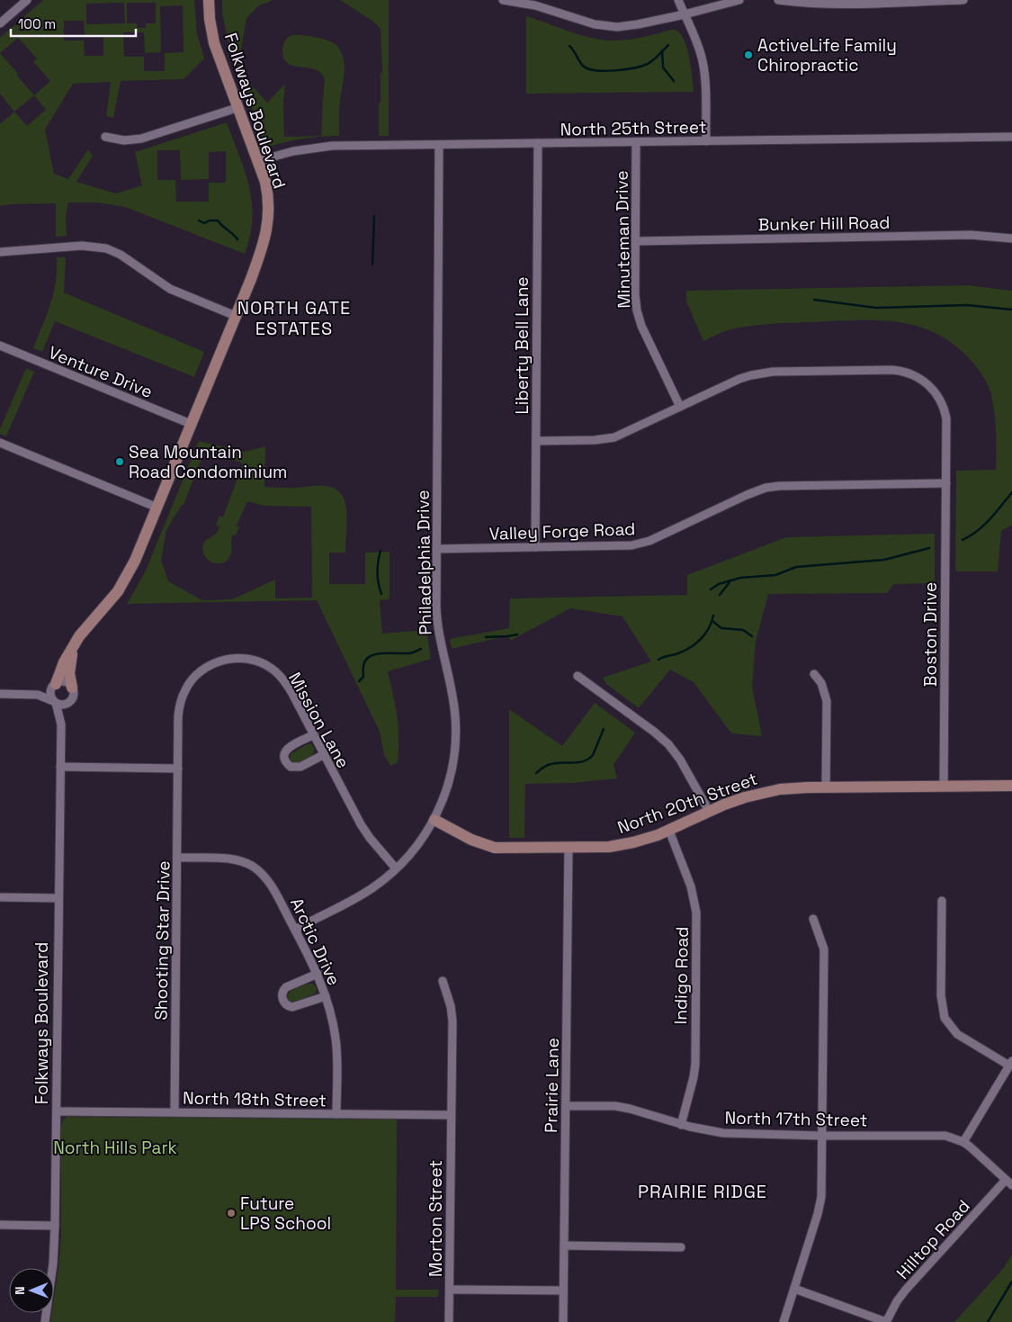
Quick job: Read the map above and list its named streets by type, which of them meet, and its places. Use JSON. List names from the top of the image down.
{
  "streets": {
    "street": [
      "Folkways Boulevard",
      "North 25th Street",
      "Bunker Hill Road",
      "Minuteman Drive",
      "Liberty Bell Lane",
      "Venture Drive",
      "Valley Forge Road",
      "Philadelphia Drive",
      "Boston Drive",
      "Mission Lane",
      "North 20th Street",
      "Shooting Star Drive",
      "Arctic Drive",
      "Indigo Road",
      "Prairie Lane",
      "North 18th Street",
      "North 17th Street",
      "Morton Street",
      "Hilltop Road"
    ]
  },
  "crossings": [
    ["Folkways Boulevard", "North 25th Street"],
    ["Folkways Boulevard", "Venture Drive"],
    ["Folkways Boulevard", "North 18th Street"],
    ["North 25th Street", "Minuteman Drive"],
    ["North 25th Street", "Liberty Bell Lane"],
    ["North 25th Street", "Philadelphia Drive"],
    ["Bunker Hill Road", "Minuteman Drive"],
    ["Minuteman Drive", "Boston Drive"],
    ["Liberty Bell Lane", "Valley Forge Road"],
    ["Liberty Bell Lane", "Boston Drive"],
    ["Valley Forge Road", "Philadelphia Drive"],
    ["Valley Forge Road", "Boston Drive"],
    ["Philadelphia Drive", "Mission Lane"],
    ["Philadelphia Drive", "North 20th Street"],
    ["Philadelphia Drive", "Arctic Drive"],
    ["Boston Drive", "North 20th Street"],
    ["Mission Lane", "Shooting Star Drive"],
    ["North 20th Street", "Indigo Road"],
    ["North 20th Street", "Prairie Lane"],
    ["Shooting Star Drive", "Arctic Drive"],
    ["Shooting Star Drive", "North 18th Street"],
    ["Arctic Drive", "North 18th Street"],
    ["Indigo Road", "North 17th Street"],
    ["Prairie Lane", "North 17th Street"],
    ["North 18th Street", "Morton Street"],
    ["North 17th Street", "Hilltop Road"]
  ],
  "districts": ["NORTH GATE ESTATES", "PRAIRIE RIDGE"],
  "parks": ["North Hills Park"],
  "places": ["ActiveLife Family Chiropractic", "Sea Mountain Road Condominium", "Future LPS School"],
  "scale_bar": "100 m",
  "north": "left"
}
